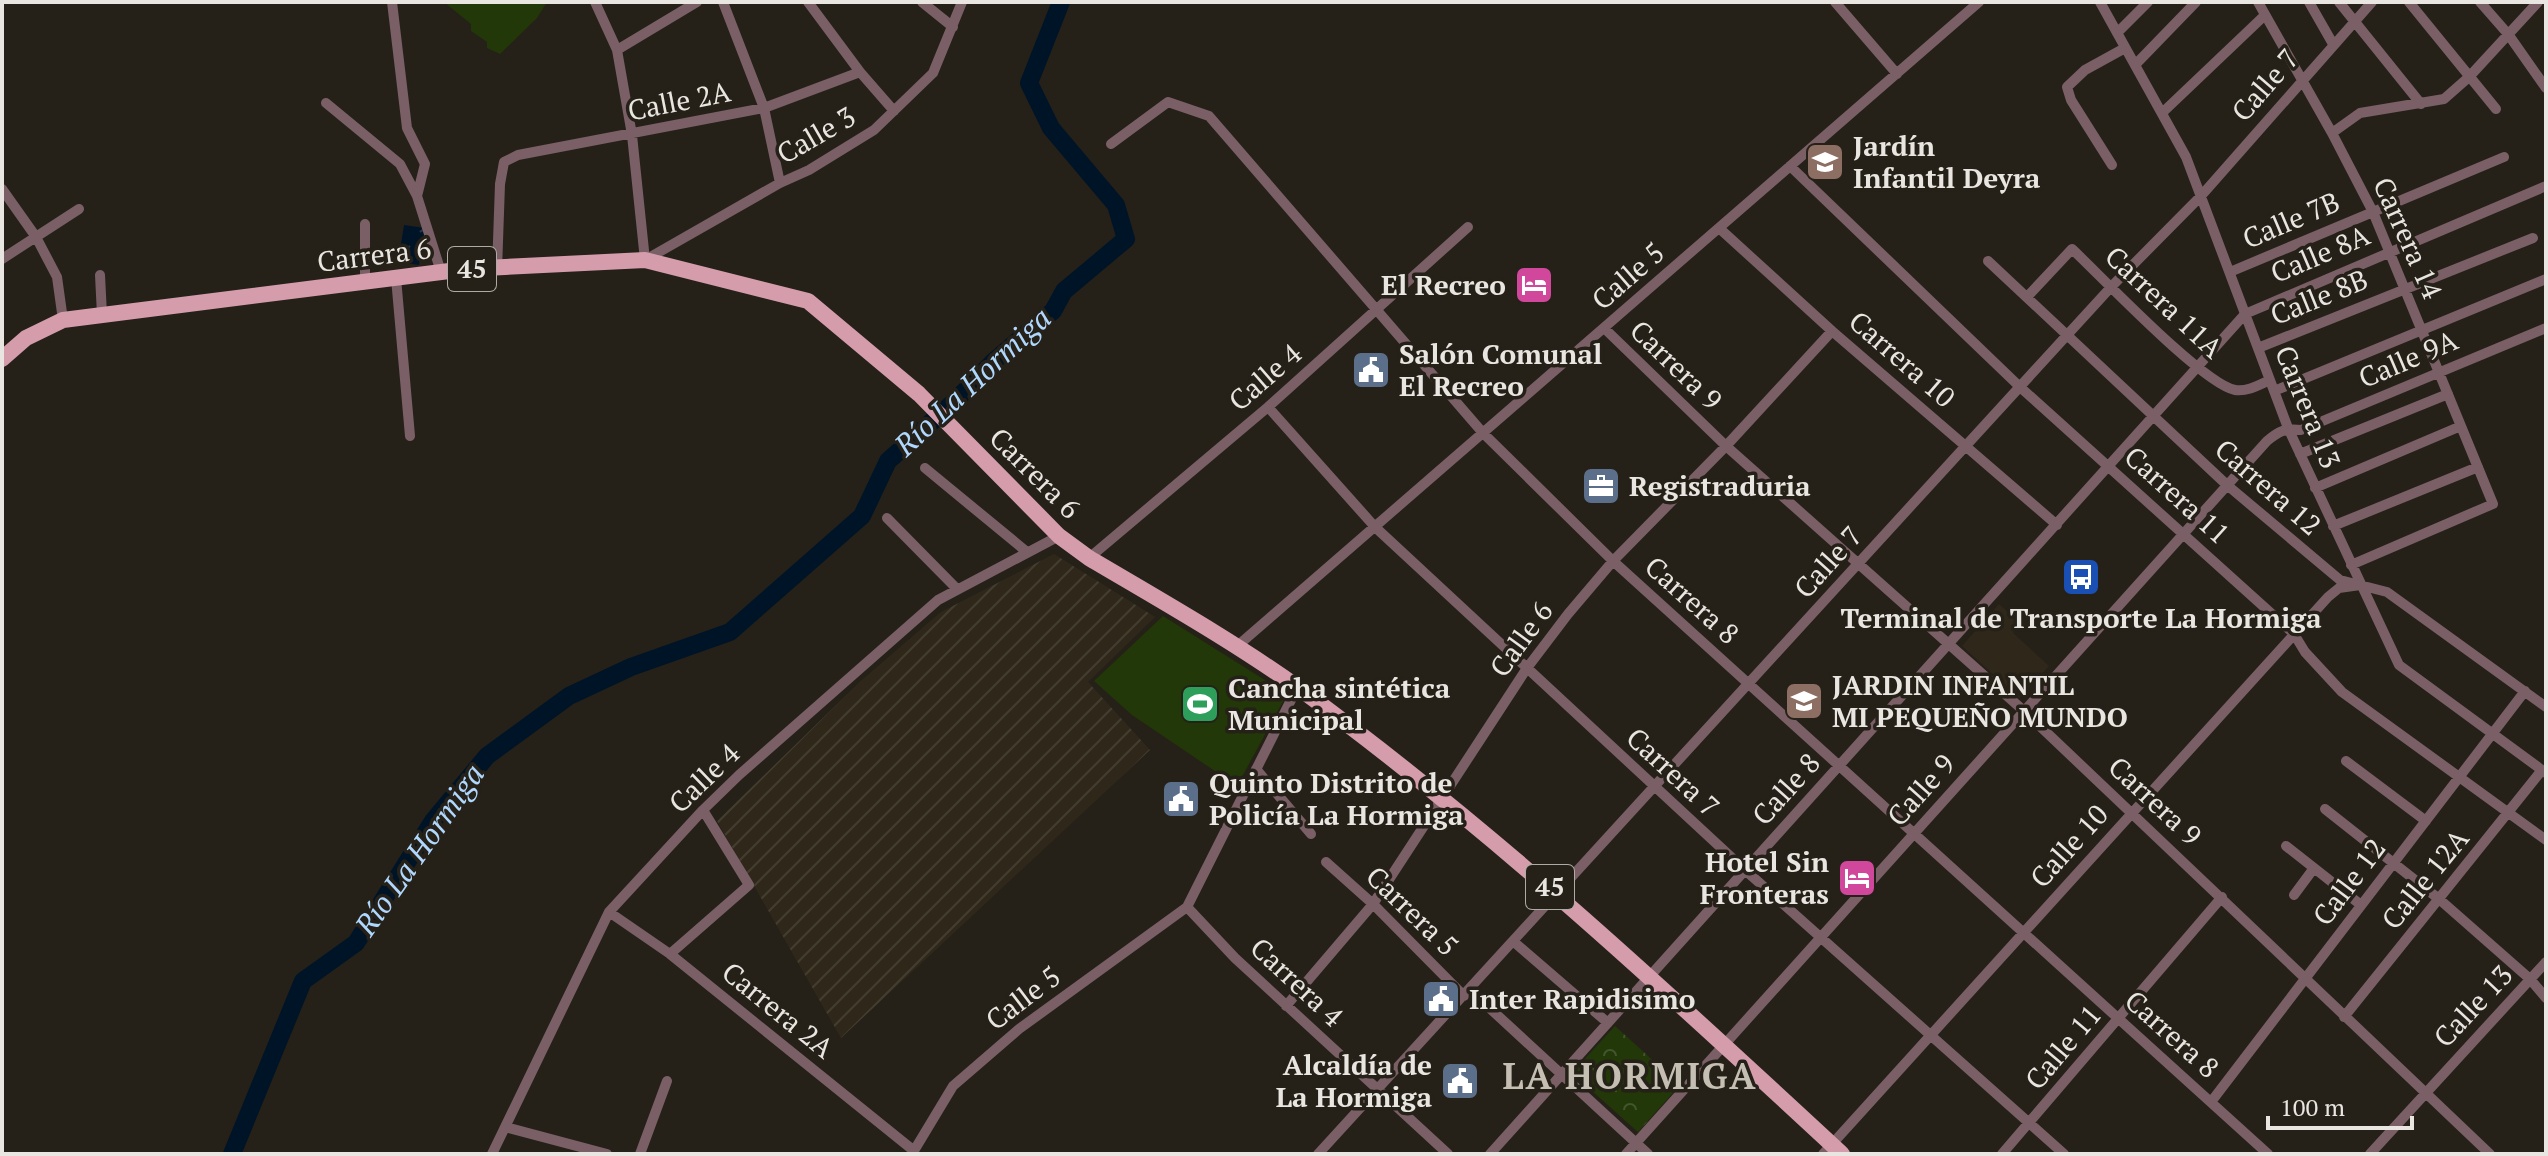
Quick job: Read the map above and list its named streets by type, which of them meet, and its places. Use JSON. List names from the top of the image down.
{
  "streets": {
    "main road": ["Carrera 6", "45"],
    "street": [
      "Calle 7",
      "Calle 2A",
      "Calle 3",
      "Calle 7B",
      "Carrera 14",
      "Calle 8A",
      "Calle 5",
      "Calle 8B",
      "Carrera 11A",
      "Carrera 10",
      "Calle 9A",
      "Carrera 9",
      "Calle 4",
      "Carrera 13",
      "Carrera 12",
      "Carrera 11",
      "Carrera 8",
      "Calle 6",
      "Carrera 7",
      "Calle 8",
      "Calle 9",
      "Calle 10",
      "Calle 12A",
      "Calle 12",
      "Carrera 5",
      "Carrera 4",
      "Calle 13",
      "Carrera 2A",
      "Calle 11"
    ]
  },
  "crossings": [
    ["Calle 7", "Carrera 14"],
    ["Calle 7", "Carrera 6"],
    ["Calle 7", "Carrera 11A"],
    ["Calle 7", "Carrera 10"],
    ["Calle 7", "Carrera 9"],
    ["Calle 7", "Carrera 13"],
    ["Calle 7", "Carrera 12"],
    ["Calle 7", "Carrera 11"],
    ["Calle 7", "Carrera 8"],
    ["Calle 7", "Carrera 7"],
    ["Calle 7", "Carrera 5"],
    ["Calle 7", "Carrera 4"],
    ["Calle 2A", "Carrera 6"],
    ["Calle 3", "Carrera 6"],
    ["Calle 7B", "Carrera 14"],
    ["Calle 7B", "Carrera 13"],
    ["Carrera 14", "Calle 8A"],
    ["Carrera 14", "Calle 8B"],
    ["Carrera 14", "Calle 9A"],
    ["Carrera 14", "Carrera 13"],
    ["Calle 8A", "Carrera 13"],
    ["Calle 8A", "Calle 8"],
    ["Carrera 6", "Calle 5"],
    ["Carrera 6", "Calle 4"],
    ["Carrera 6", "Calle 6"],
    ["Carrera 6", "Calle 8"],
    ["Carrera 6", "Calle 9"],
    ["Carrera 6", "Calle 10"],
    ["Calle 5", "Carrera 10"],
    ["Calle 5", "Carrera 9"],
    ["Calle 5", "Carrera 11"],
    ["Calle 5", "Carrera 8"],
    ["Calle 5", "Carrera 7"],
    ["Calle 5", "Carrera 4"],
    ["Calle 5", "Carrera 2A"],
    ["Calle 8B", "Carrera 13"],
    ["Carrera 11A", "Carrera 13"],
    ["Carrera 11A", "Carrera 12"],
    ["Carrera 11A", "Calle 8"],
    ["Carrera 10", "Calle 6"],
    ["Carrera 10", "Calle 8"],
    ["Calle 9A", "Carrera 13"],
    ["Calle 9A", "Calle 9"],
    ["Carrera 9", "Calle 6"],
    ["Carrera 9", "Calle 8"],
    ["Carrera 9", "Calle 9"],
    ["Carrera 9", "Calle 10"],
    ["Carrera 9", "Calle 12A"],
    ["Carrera 9", "Calle 12"],
    ["Carrera 9", "Calle 13"],
    ["Carrera 9", "Calle 11"],
    ["Calle 4", "Carrera 8"],
    ["Calle 4", "Carrera 7"],
    ["Calle 4", "Carrera 2A"],
    ["Carrera 13", "Carrera 12"],
    ["Carrera 13", "Calle 8"],
    ["Carrera 13", "Calle 9"],
    ["Carrera 13", "Calle 10"],
    ["Carrera 13", "Calle 12A"],
    ["Carrera 13", "Calle 12"],
    ["Carrera 12", "Calle 8"],
    ["Carrera 12", "Calle 9"],
    ["Carrera 12", "Calle 10"],
    ["Carrera 12", "Calle 12"],
    ["Carrera 11", "Calle 8"],
    ["Carrera 11", "Calle 9"],
    ["Carrera 11", "Calle 10"],
    ["Carrera 11", "Calle 12A"],
    ["Carrera 11", "Calle 12"],
    ["Carrera 8", "Calle 6"],
    ["Carrera 8", "Calle 8"],
    ["Carrera 8", "Calle 9"],
    ["Carrera 8", "Calle 10"],
    ["Carrera 8", "Calle 12"],
    ["Carrera 8", "Calle 11"],
    ["Calle 6", "Carrera 7"],
    ["Calle 6", "Carrera 5"],
    ["Calle 6", "Carrera 4"],
    ["Carrera 7", "Calle 8"],
    ["Carrera 7", "Calle 9"],
    ["Carrera 7", "Calle 10"],
    ["Carrera 7", "Calle 11"],
    ["Calle 8", "Carrera 5"],
    ["Calle 9", "Carrera 5"]
  ],
  "districts": ["LA HORMIGA"],
  "water": ["Río La Hormiga"],
  "places": {
    "school or university": ["Jardín Infantil Deyra", "JARDIN INFANTIL MI PEQUEÑO MUNDO"],
    "hotel": ["El Recreo", "Hotel Sin Fronteras"],
    "public building": [
      "Salón Comunal El Recreo",
      "Quinto Distrito de Policía La Hormiga",
      "Inter Rapidisimo",
      "Alcaldía de La Hormiga"
    ],
    "office": ["Registraduria"],
    "bus stop": ["Terminal de Transporte La Hormiga"],
    "sports": ["Cancha sintética Municipal"]
  },
  "scale_bar": "100 m"
}
